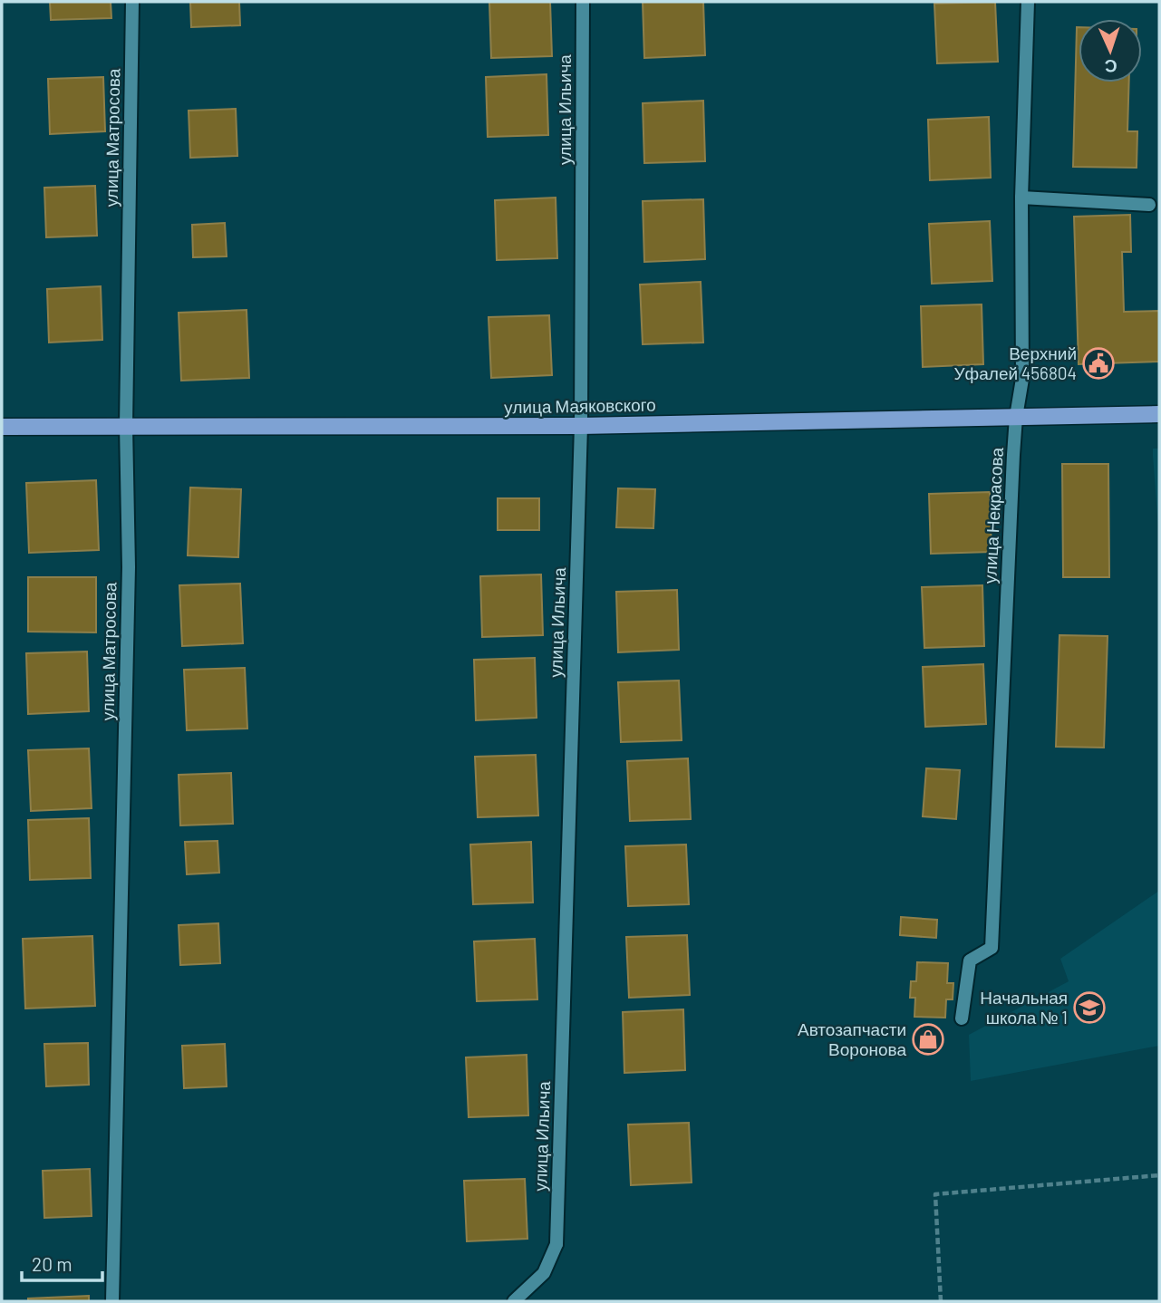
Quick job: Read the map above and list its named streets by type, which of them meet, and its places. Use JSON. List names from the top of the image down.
{
  "streets": {
    "main road": ["улица Маяковского"],
    "street": ["улица Ильича", "улица Матросова", "улица Некрасова"]
  },
  "crossings": [
    ["улица Ильича", "улица Маяковского"],
    ["улица Матросова", "улица Маяковского"],
    ["улица Маяковского", "улица Некрасова"]
  ],
  "places": {
    "public building": ["Верхний Уфалей 456804"],
    "school or university": ["Начальная школа № 1"],
    "shop": ["Автозапчасти Воронова"]
  },
  "scale_bar": "20 m",
  "north": "bottom"
}
